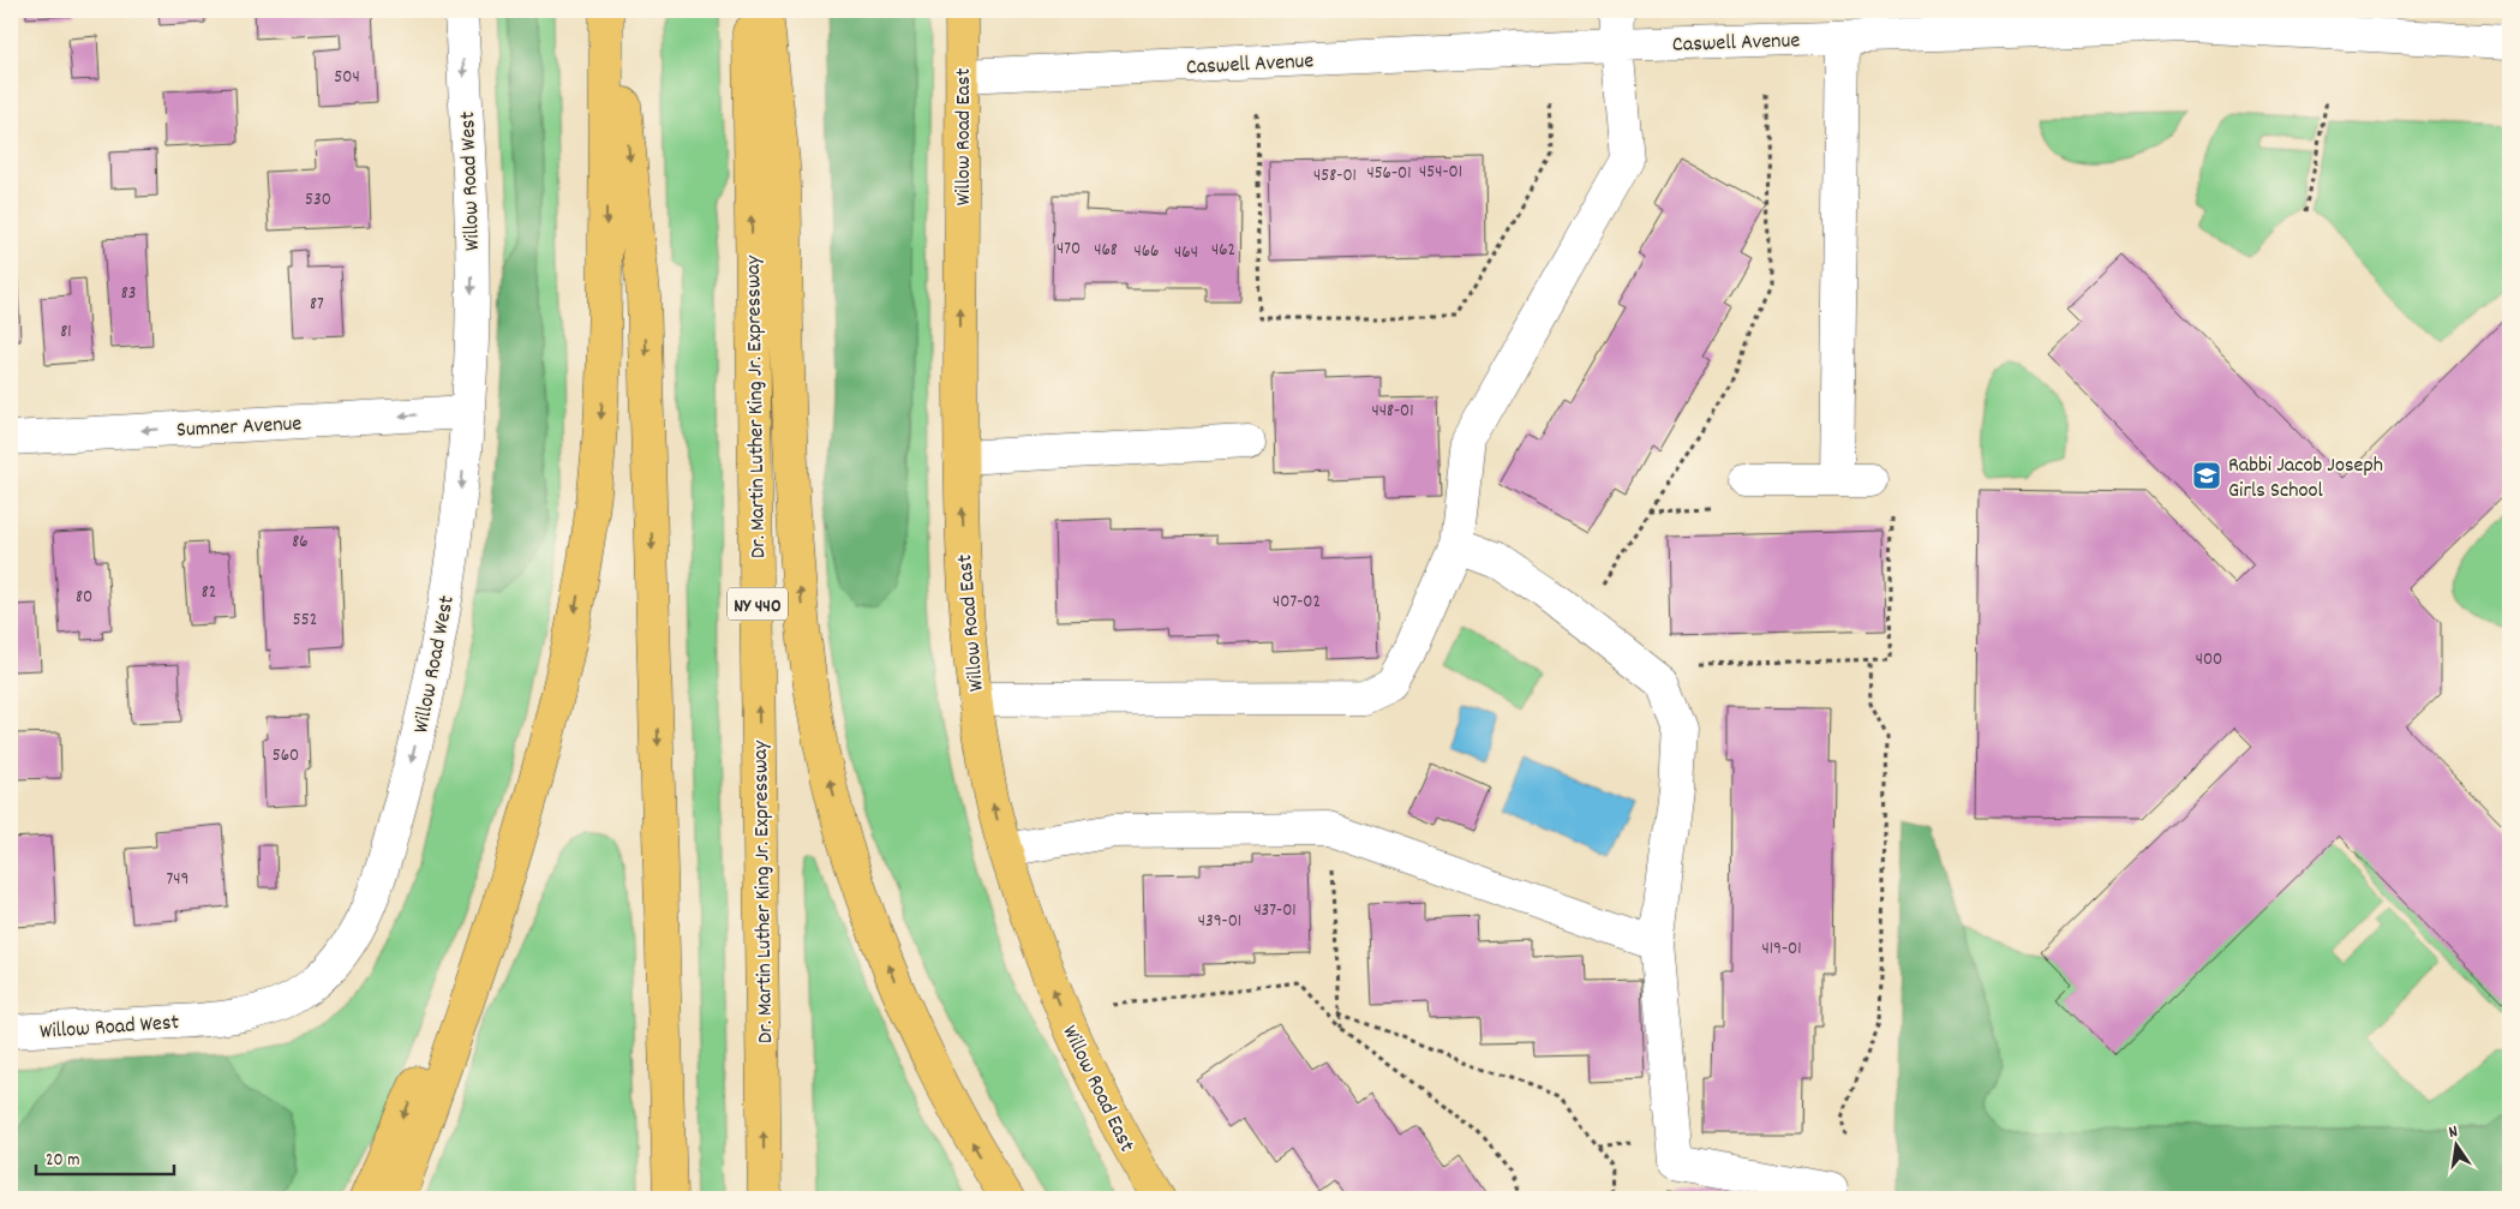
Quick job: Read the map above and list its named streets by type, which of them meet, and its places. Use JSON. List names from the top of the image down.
{
  "streets": {
    "main road": ["Willow Road East", "Dr. Martin Luther King Jr. Expressway", "NY 440"],
    "street": ["Caswell Avenue", "Willow Road West", "Sumner Avenue"]
  },
  "crossings": [
    ["Caswell Avenue", "Willow Road East"],
    ["Willow Road West", "Sumner Avenue"]
  ],
  "one_way": ["Willow Road West", "Sumner Avenue"],
  "places": {
    "school or university": ["Rabbi Jacob Joseph Girls School"]
  },
  "house_numbers": [
    "504",
    "454-01",
    "456-01",
    "458-01",
    "530",
    "470",
    "468",
    "462",
    "466",
    "464",
    "83",
    "87",
    "81",
    "448-01",
    "86",
    "82",
    "80",
    "407-02",
    "552",
    "400",
    "560",
    "749",
    "437-01",
    "439-01",
    "419-01"
  ],
  "scale_bar": "20 m",
  "north": "top"
}
